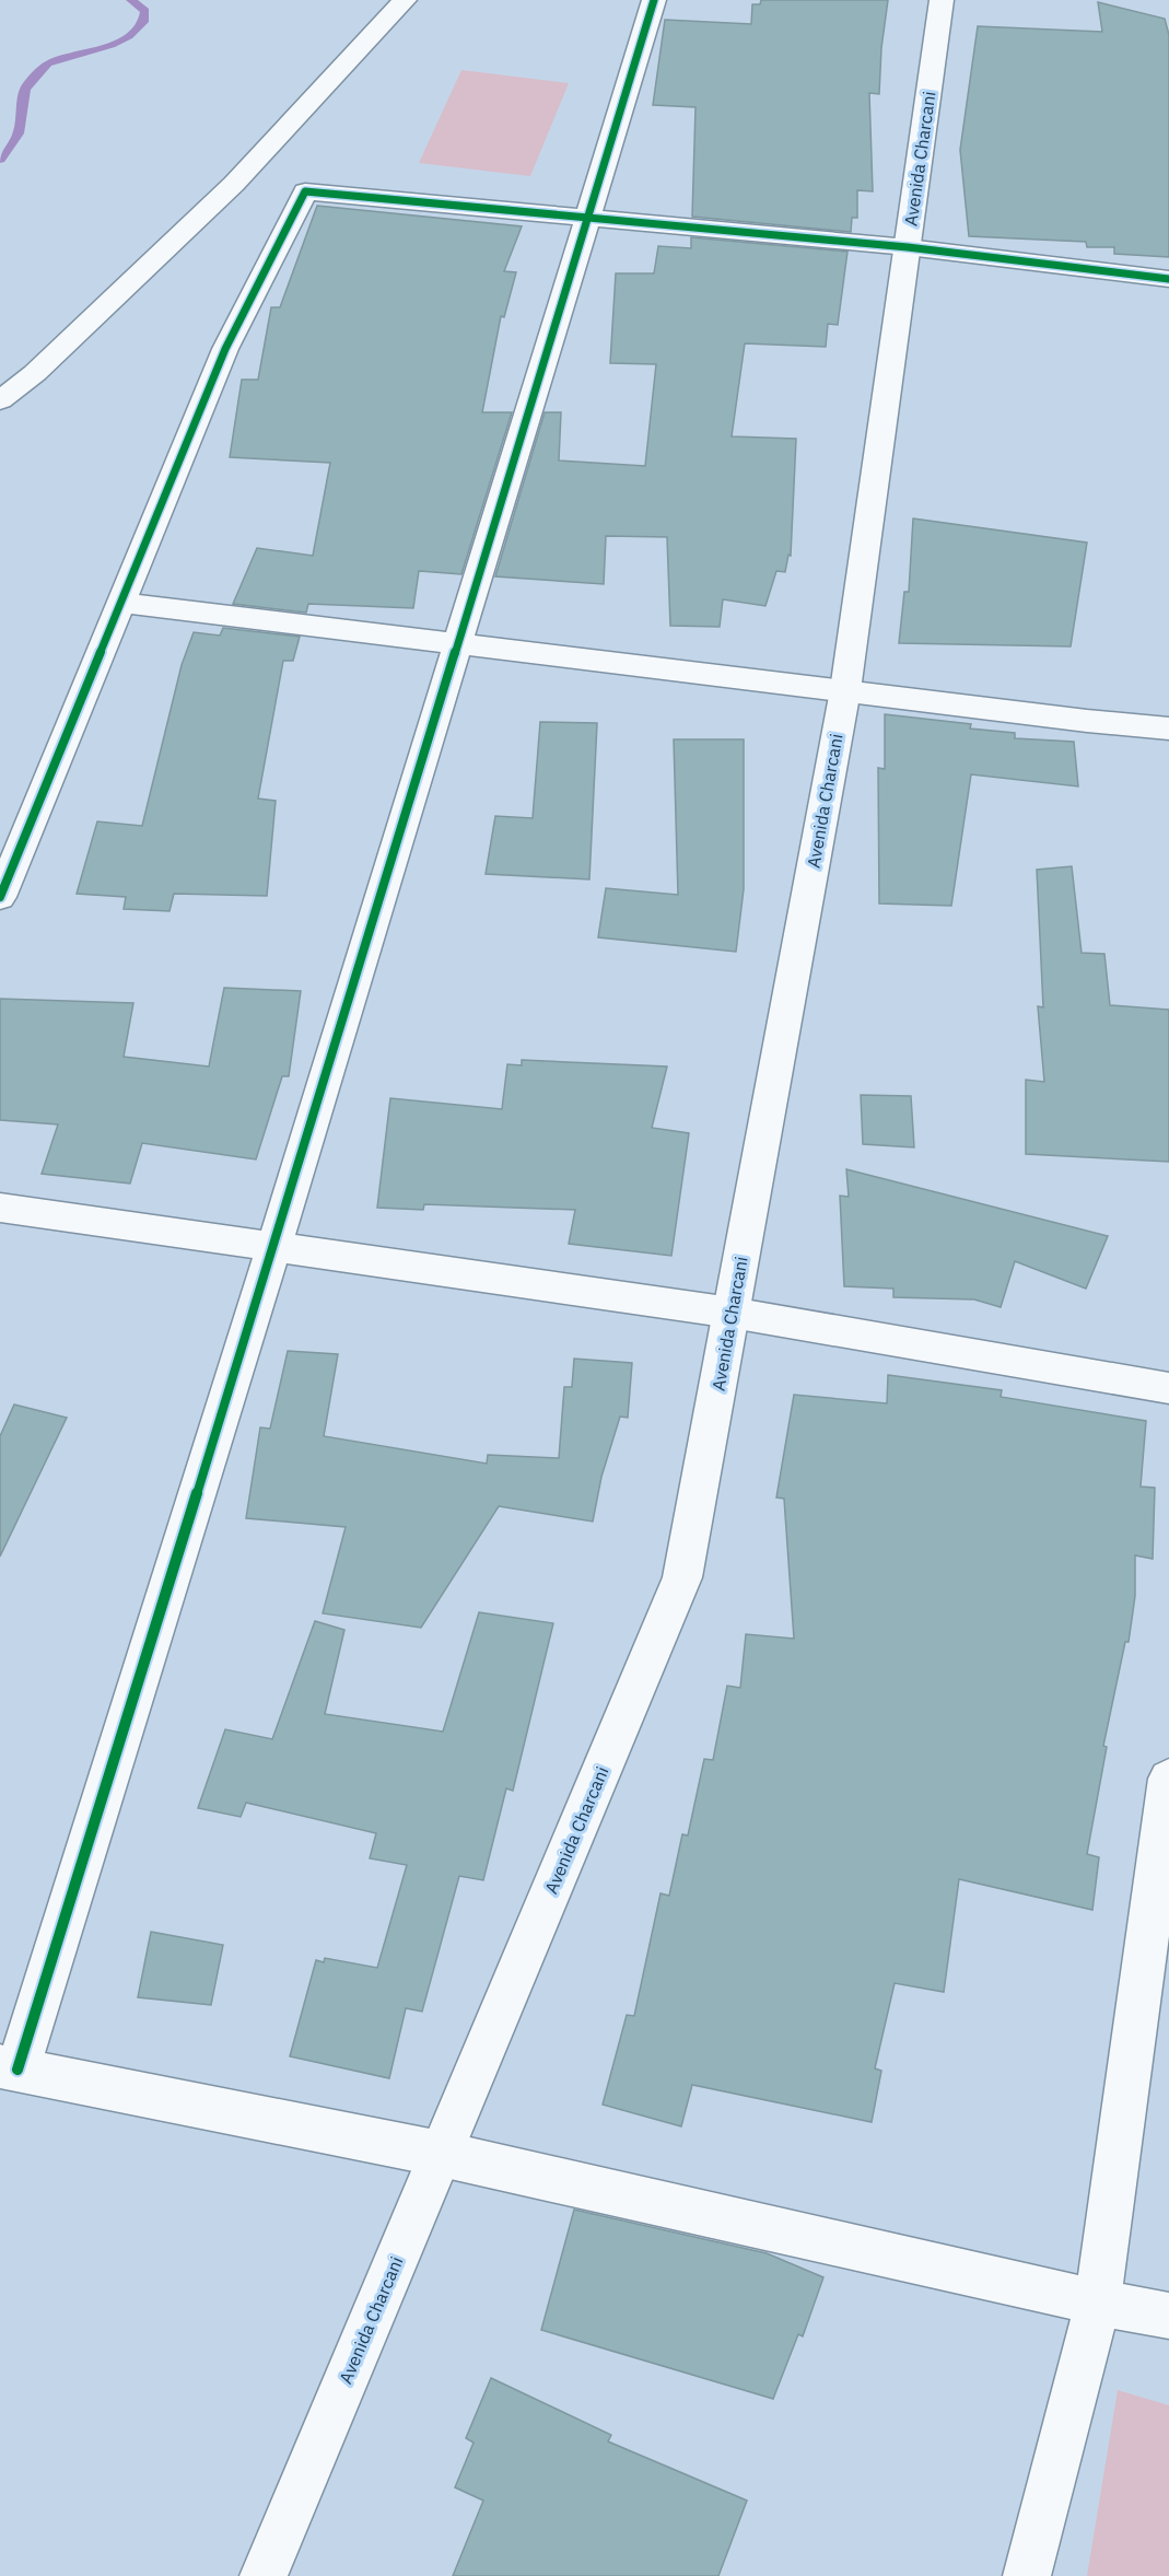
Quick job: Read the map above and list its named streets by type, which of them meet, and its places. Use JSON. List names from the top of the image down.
{
  "streets": {
    "street": ["Avenida Charcani"]
  }
}
